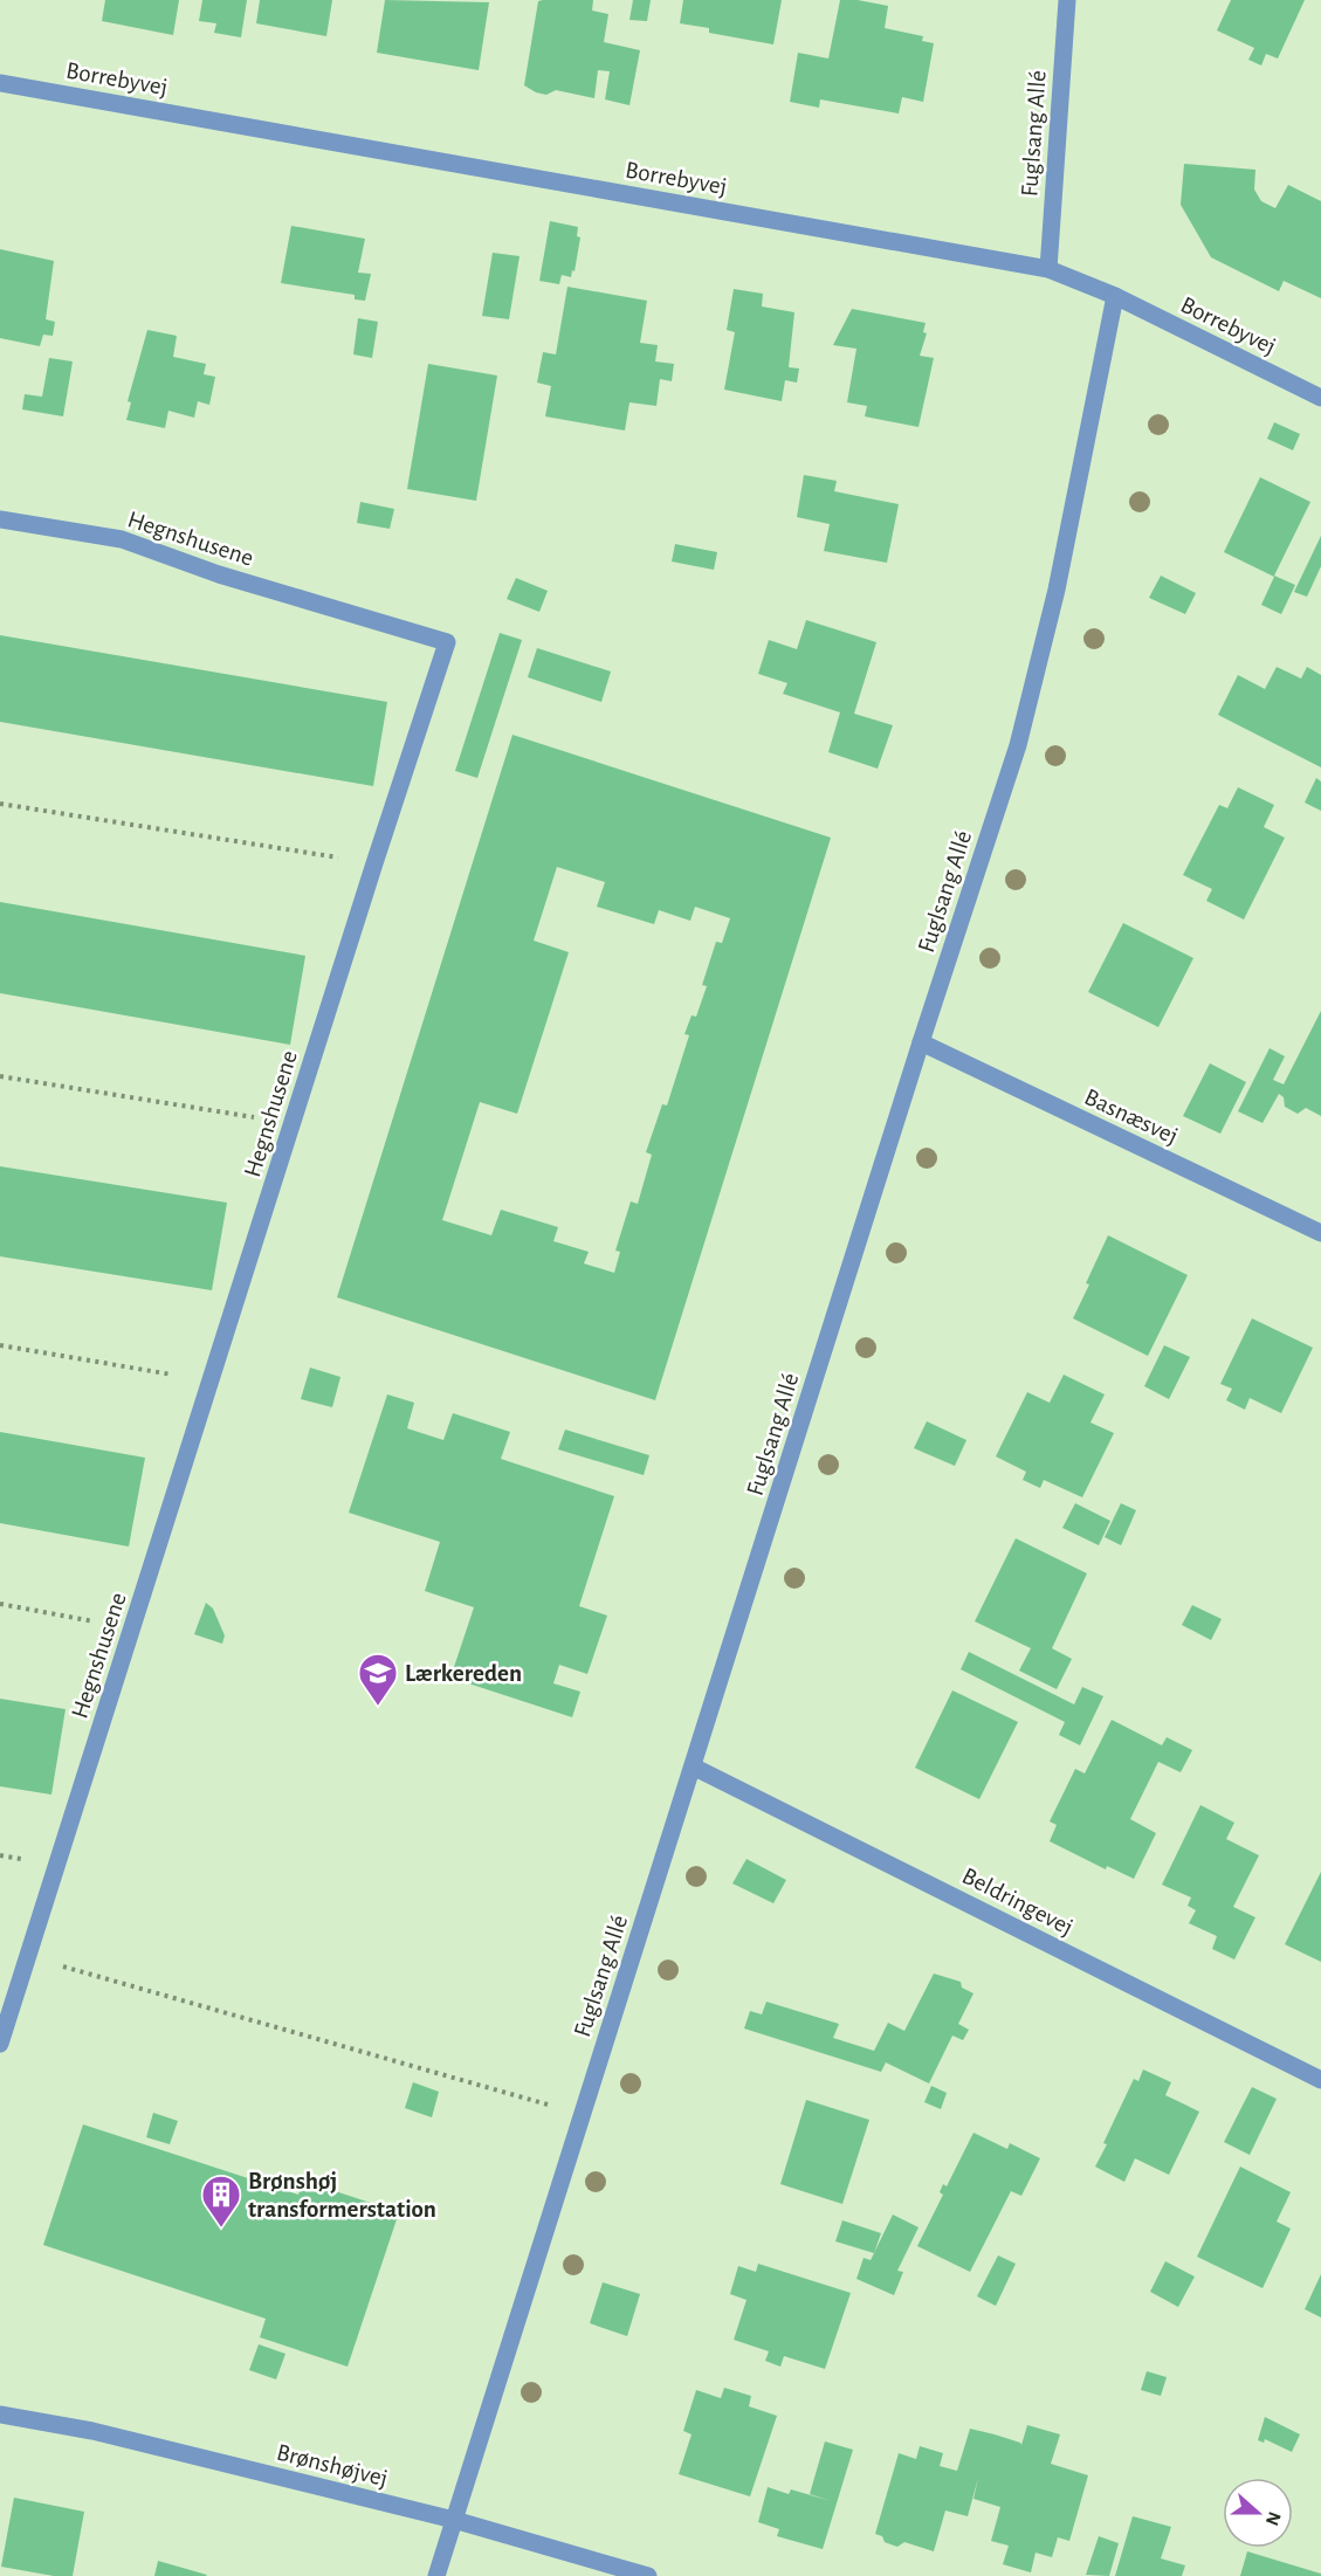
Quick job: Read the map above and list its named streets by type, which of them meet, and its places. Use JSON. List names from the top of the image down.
{
  "streets": {
    "street": [
      "Borrebyvej",
      "Fuglsang Allé",
      "Hegnshusene",
      "Basnæsvej",
      "Beldringevej",
      "Brønshøjvej"
    ]
  },
  "crossings": [
    ["Borrebyvej", "Fuglsang Allé"],
    ["Fuglsang Allé", "Basnæsvej"],
    ["Fuglsang Allé", "Beldringevej"],
    ["Fuglsang Allé", "Brønshøjvej"]
  ],
  "places": {
    "school or university": ["Lærkereden"],
    "building": ["Brønshøj transformerstation"]
  },
  "north": "right"
}
